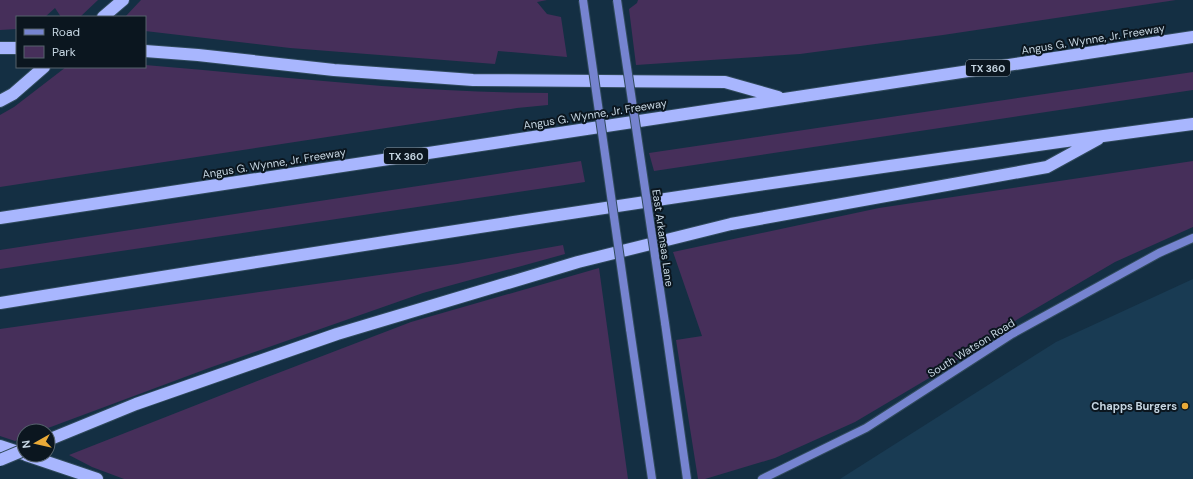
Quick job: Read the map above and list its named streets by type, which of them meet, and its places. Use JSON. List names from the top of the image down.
{
  "streets": {
    "highway": ["Angus G. Wynne, Jr. Freeway", "TX 360"],
    "main road": ["East Arkansas Lane", "South Watson Road"]
  },
  "places": ["Chapps Burgers"],
  "legend": ["Road", "Park"],
  "north": "left"
}
